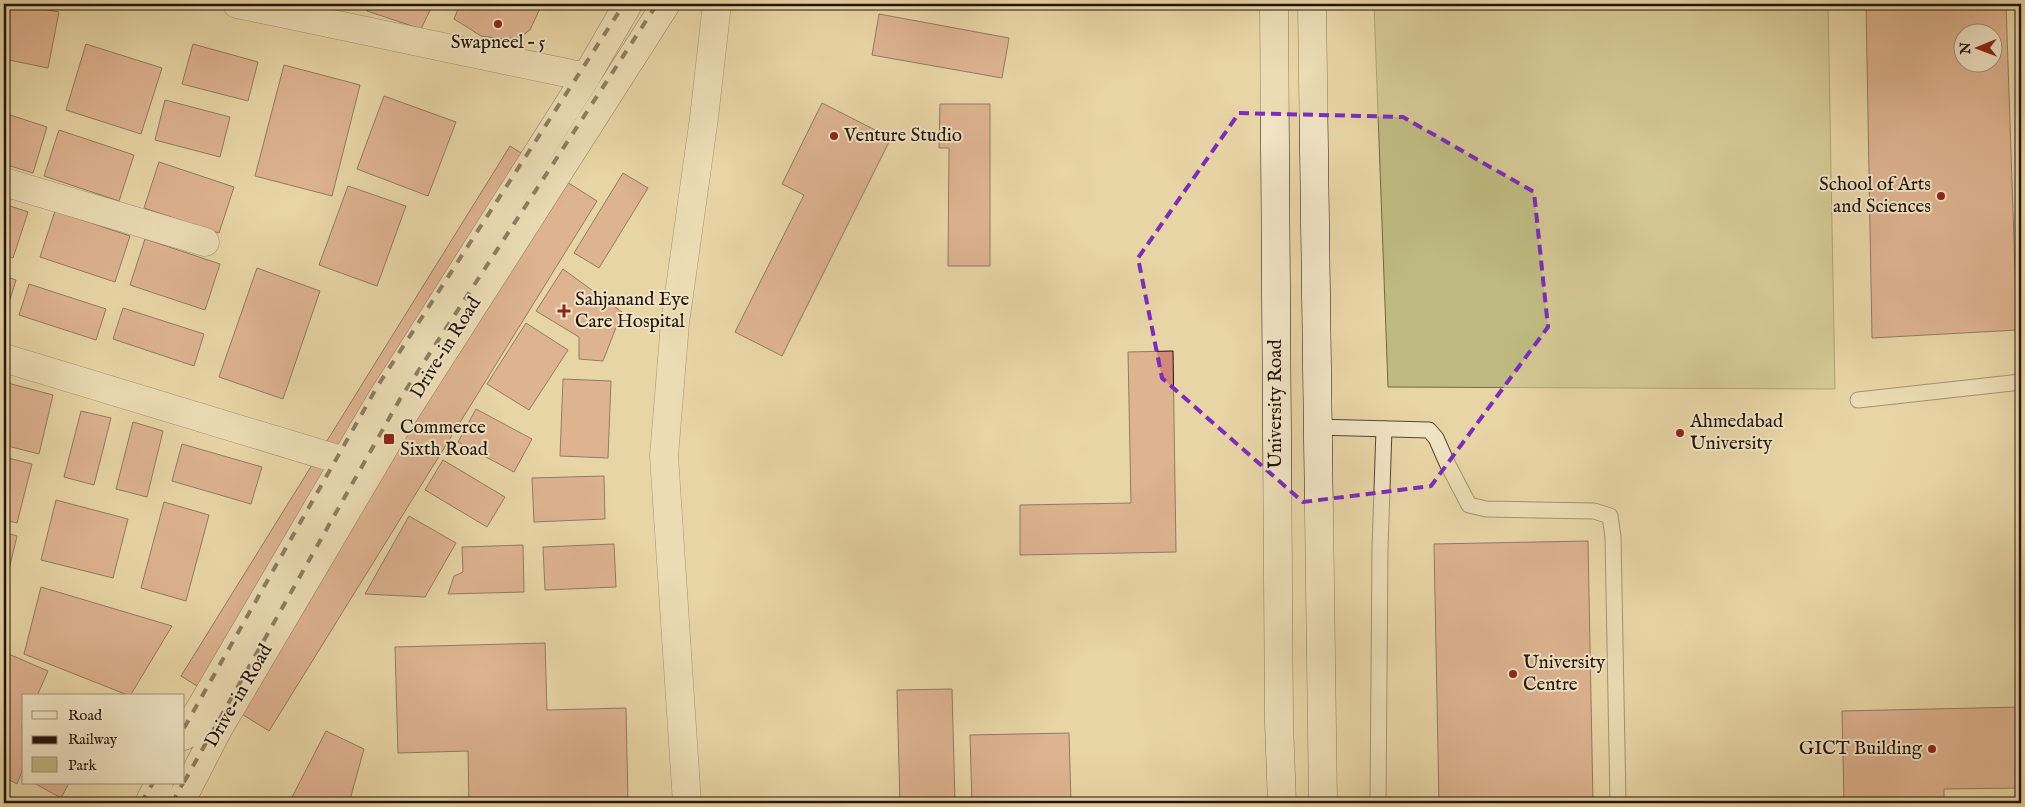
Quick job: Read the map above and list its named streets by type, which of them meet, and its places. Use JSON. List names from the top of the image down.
{
  "streets": {
    "street": ["Drive-in Road", "University Road"]
  },
  "places": {
    "other": [
      "Swapneel – 5",
      "Venture Studio",
      "School of Arts and Sciences",
      "Ahmedabad University",
      "University Centre",
      "GICT Building"
    ],
    "health": ["Sahjanand Eye Care Hospital"],
    "transit": ["Commerce Sixth Road"]
  },
  "legend": ["Road", "Railway", "Park"],
  "north": "left"
}
